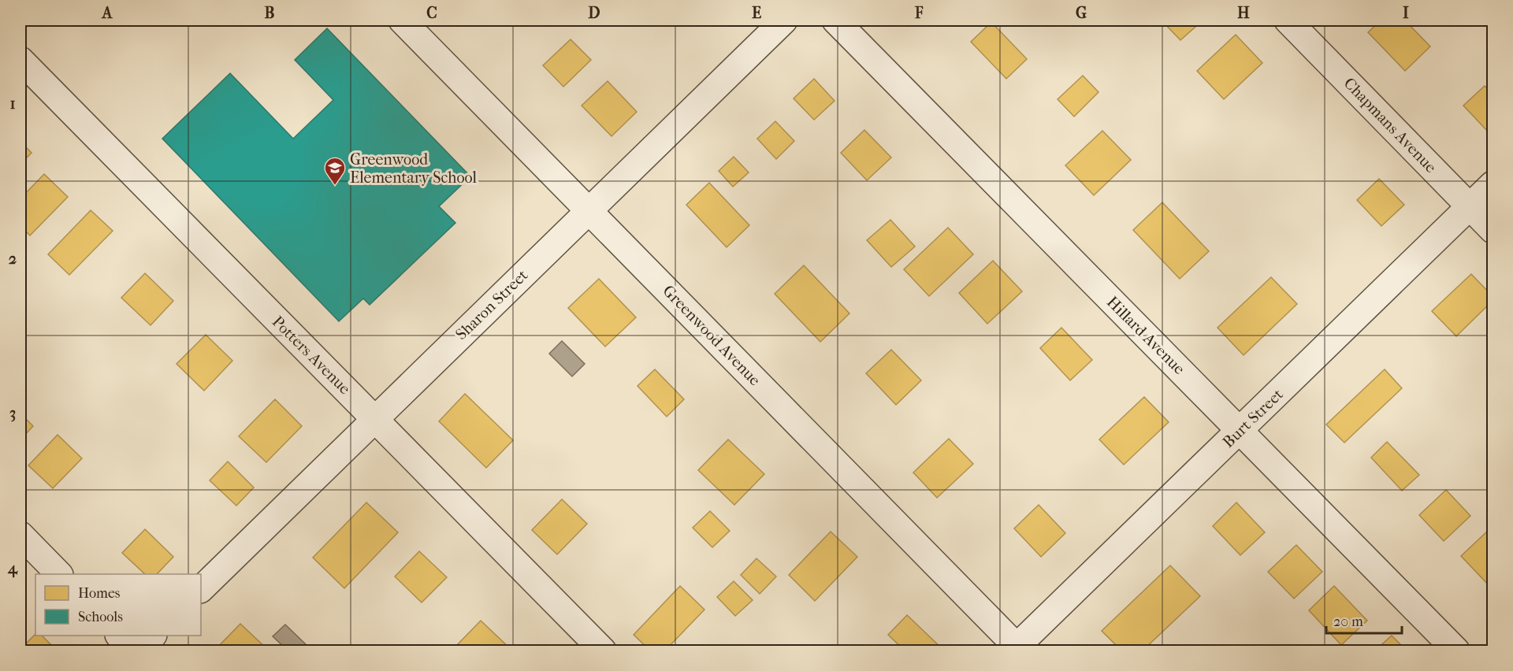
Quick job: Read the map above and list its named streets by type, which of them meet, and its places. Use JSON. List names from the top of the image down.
{
  "streets": {
    "street": [
      "Chapmans Avenue",
      "Sharon Street",
      "Greenwood Avenue",
      "Hillard Avenue",
      "Potters Avenue",
      "Burt Street"
    ]
  },
  "crossings": [
    ["Chapmans Avenue", "Burt Street"],
    ["Sharon Street", "Greenwood Avenue"],
    ["Sharon Street", "Potters Avenue"],
    ["Greenwood Avenue", "Burt Street"],
    ["Hillard Avenue", "Burt Street"]
  ],
  "places": {
    "school or university": ["Greenwood Elementary School"]
  },
  "legend": ["Homes", "Schools"],
  "scale_bar": "20 m",
  "grid": {
    "columns": [
      "A",
      "B",
      "C",
      "D",
      "E",
      "F",
      "G",
      "H",
      "I"
    ],
    "rows": [
      "1",
      "2",
      "3",
      "4"
    ]
  }
}
